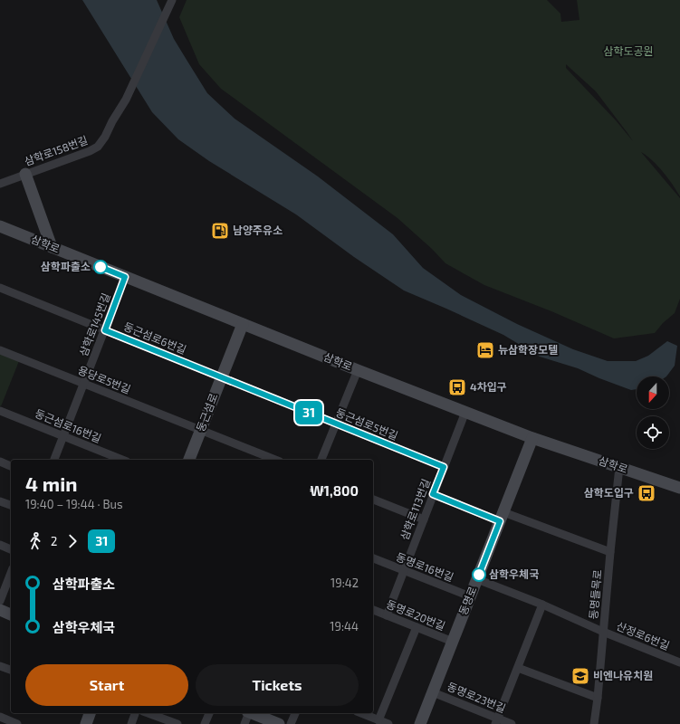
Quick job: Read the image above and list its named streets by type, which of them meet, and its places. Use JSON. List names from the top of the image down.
{
  "streets": {
    "street": [
      "삼학로158번길",
      "삼학로",
      "삼학로145번길",
      "둥근섬로6번길",
      "용당로5번길",
      "둥근섬로",
      "둥근섬로5번길",
      "둥근섬로16번길",
      "삼학로113번길",
      "동명로16번길",
      "동명들목로",
      "동명로",
      "동명로20번길",
      "산정로6번길",
      "동명로23번길"
    ]
  },
  "crossings": [
    ["삼학로", "삼학로145번길"],
    ["삼학로", "둥근섬로"],
    ["삼학로", "삼학로113번길"],
    ["삼학로", "동명들목로"],
    ["삼학로", "동명로"],
    ["삼학로145번길", "둥근섬로6번길"],
    ["삼학로145번길", "용당로5번길"],
    ["삼학로145번길", "둥근섬로16번길"],
    ["둥근섬로6번길", "둥근섬로"],
    ["둥근섬로6번길", "둥근섬로5번길"],
    ["용당로5번길", "둥근섬로"],
    ["둥근섬로", "둥근섬로5번길"],
    ["둥근섬로5번길", "삼학로113번길"],
    ["삼학로113번길", "동명로16번길"],
    ["삼학로113번길", "동명로20번길"],
    ["동명로16번길", "동명로"],
    ["동명들목로", "산정로6번길"],
    ["동명로", "동명로20번길"],
    ["동명로", "산정로6번길"],
    ["동명로", "동명로23번길"]
  ],
  "parks": ["삼학도공원"],
  "places": {
    "fuel station": ["남양주유소"],
    "other": ["삼학파출소", "삼학우체국"],
    "hotel": ["뉴삼학장모텔"],
    "bus stop": ["4차입구", "삼학도입구"],
    "school or university": ["비엔나유치원"]
  },
  "lines": ["bus line 31"],
  "north": "bottom",
  "page": {
    "on_map": "31",
    "heading": ["4 min", "19:40 – 19:44 · Bus", "₩1,800"],
    "legs": ["2", "31"],
    "list": [
      {
        "name": "삼학파출소",
        "value": "19:42"
      },
      {
        "name": "삼학우체국",
        "value": "19:44"
      }
    ],
    "buttons": ["Start", "Tickets"]
  }
}
